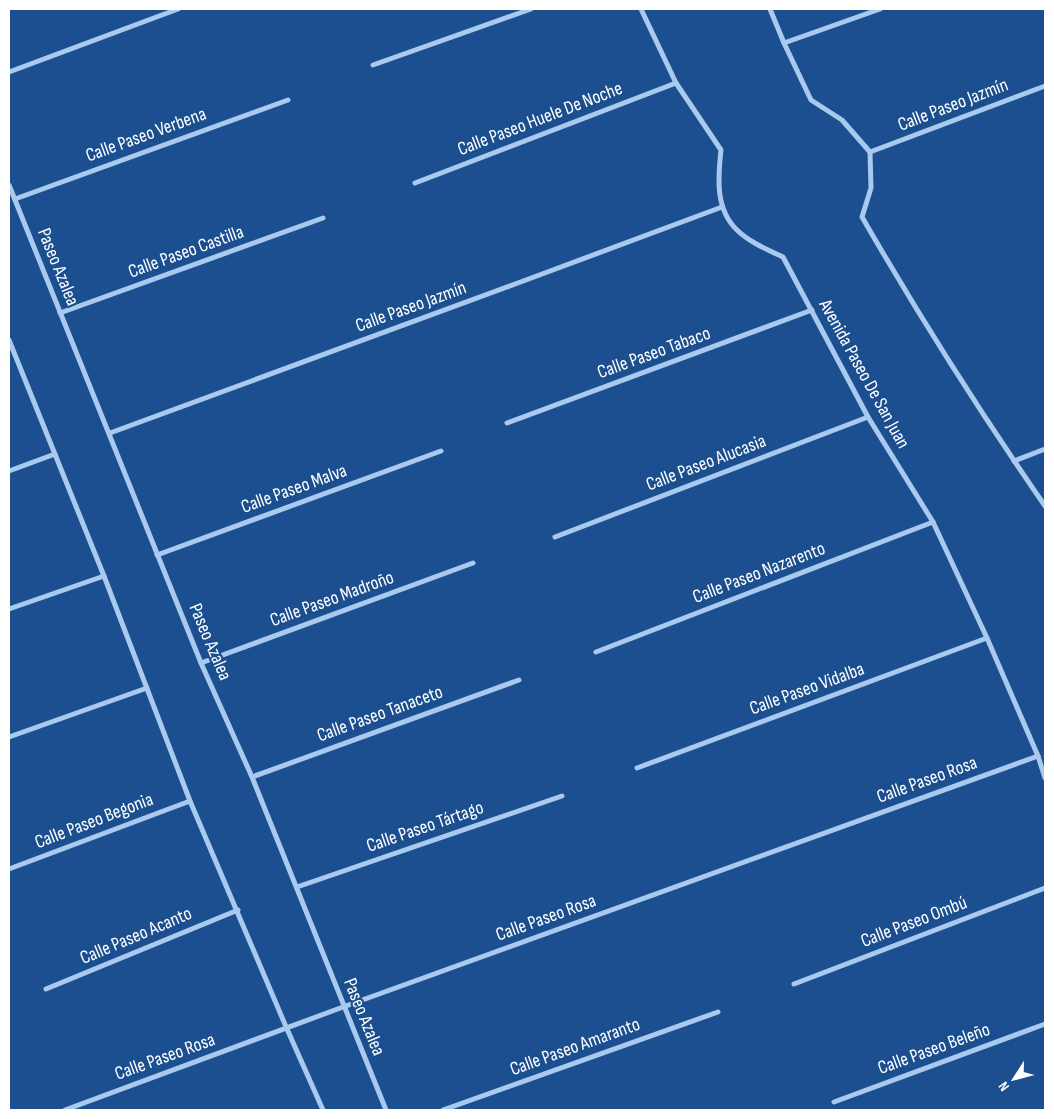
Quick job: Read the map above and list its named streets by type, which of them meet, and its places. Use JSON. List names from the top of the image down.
{
  "streets": {
    "street": [
      "Calle Paseo Jazmín",
      "Calle Paseo Huele De Noche",
      "Calle Paseo Verbena",
      "Calle Paseo Castilla",
      "Paseo Azalea",
      "Calle Paseo Tabaco",
      "Avenida Paseo De San Juan",
      "Calle Paseo Alucasia",
      "Calle Paseo Malva",
      "Calle Paseo Nazarento",
      "Calle Paseo Madroño",
      "Calle Paseo Vidalba",
      "Calle Paseo Tanaceto",
      "Calle Paseo Rosa",
      "Calle Paseo Begonia",
      "Calle Paseo Tártago",
      "Calle Paseo Ombú",
      "Calle Paseo Acanto",
      "Calle Paseo Amaranto",
      "Calle Paseo Beleño"
    ]
  },
  "crossings": [
    ["Calle Paseo Jazmín", "Paseo Azalea"],
    ["Calle Paseo Jazmín", "Avenida Paseo De San Juan"],
    ["Calle Paseo Huele De Noche", "Avenida Paseo De San Juan"],
    ["Calle Paseo Verbena", "Paseo Azalea"],
    ["Calle Paseo Castilla", "Paseo Azalea"],
    ["Paseo Azalea", "Calle Paseo Malva"],
    ["Paseo Azalea", "Calle Paseo Madroño"],
    ["Paseo Azalea", "Calle Paseo Tanaceto"],
    ["Paseo Azalea", "Calle Paseo Rosa"],
    ["Paseo Azalea", "Calle Paseo Tártago"],
    ["Calle Paseo Tabaco", "Avenida Paseo De San Juan"],
    ["Avenida Paseo De San Juan", "Calle Paseo Alucasia"],
    ["Avenida Paseo De San Juan", "Calle Paseo Nazarento"],
    ["Avenida Paseo De San Juan", "Calle Paseo Vidalba"],
    ["Avenida Paseo De San Juan", "Calle Paseo Rosa"]
  ],
  "north": "bottom left"
}
